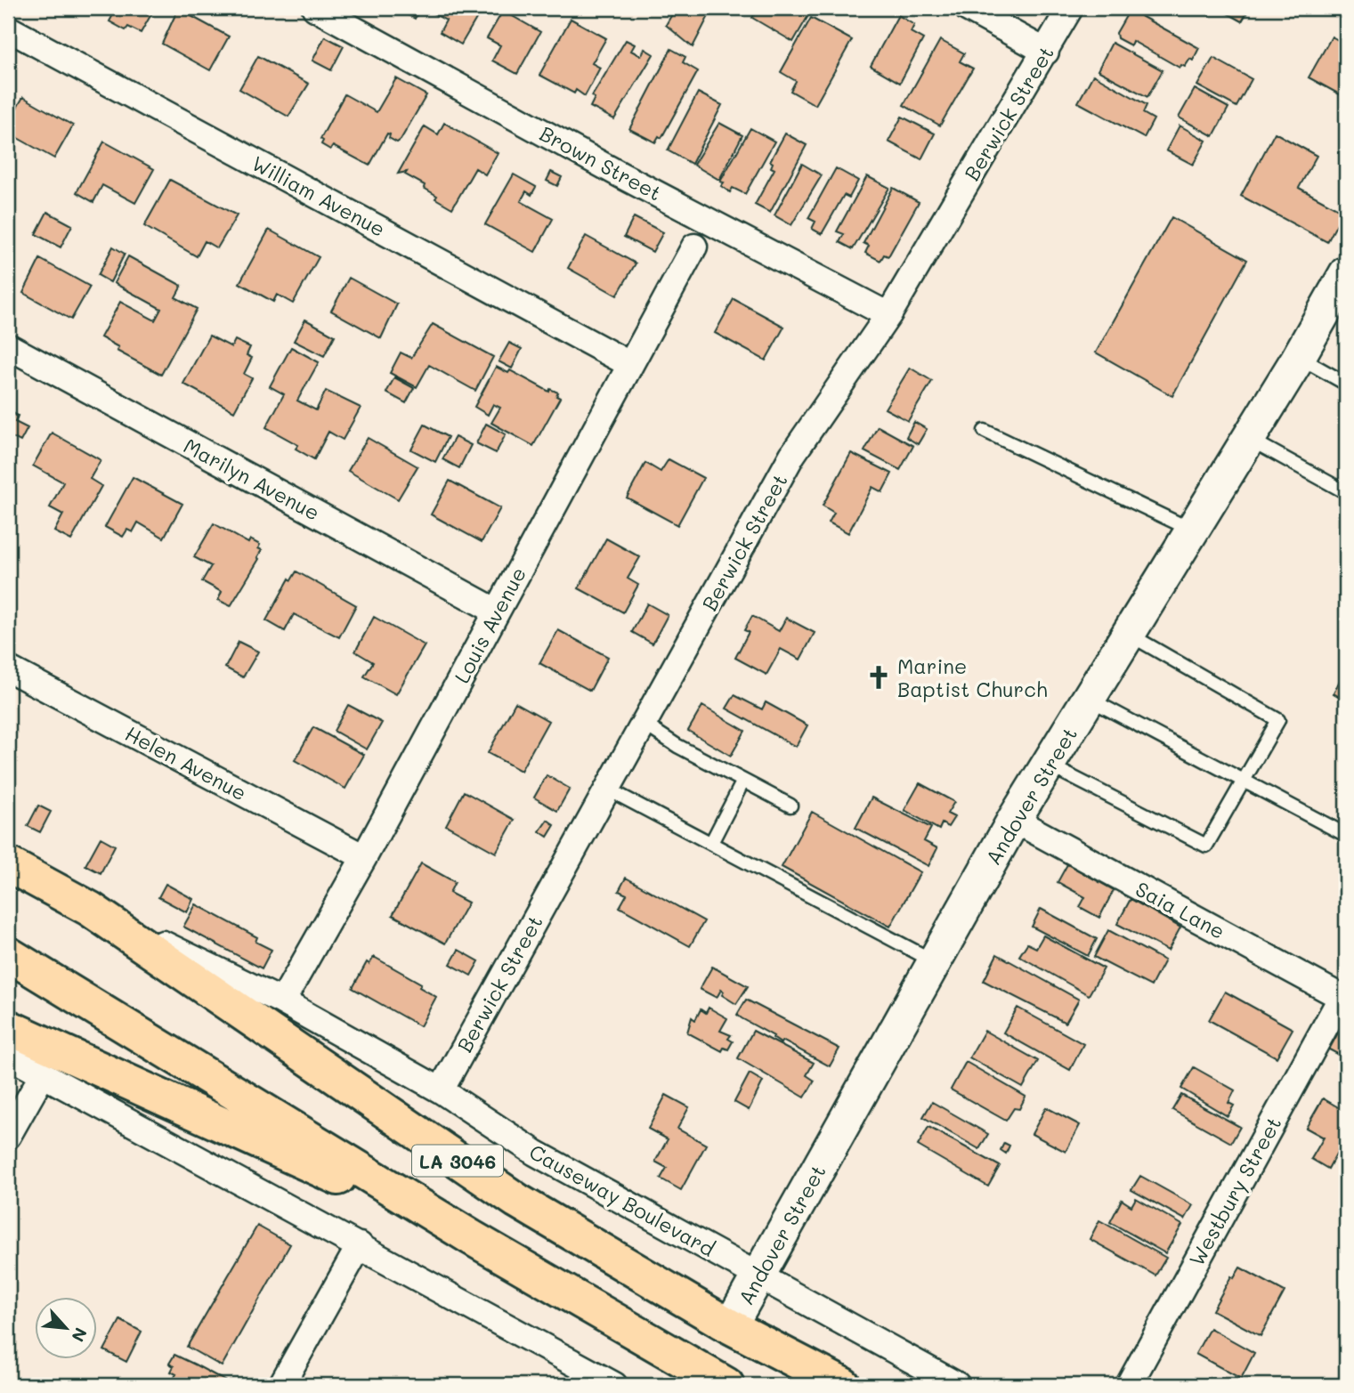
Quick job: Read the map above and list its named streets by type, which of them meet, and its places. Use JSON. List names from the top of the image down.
{
  "streets": {
    "highway": ["LA 3046", "Causeway Boulevard"],
    "street": [
      "Berwick Street",
      "Brown Street",
      "William Avenue",
      "Marilyn Avenue",
      "Louis Avenue",
      "Helen Avenue",
      "Andover Street",
      "Saia Lane",
      "Westbury Street"
    ]
  },
  "crossings": [
    ["Berwick Street", "Brown Street"],
    ["Berwick Street", "Causeway Boulevard"],
    ["William Avenue", "Louis Avenue"],
    ["Marilyn Avenue", "Louis Avenue"],
    ["Louis Avenue", "Helen Avenue"],
    ["Louis Avenue", "Causeway Boulevard"],
    ["Andover Street", "Saia Lane"],
    ["Andover Street", "Causeway Boulevard"],
    ["Saia Lane", "Westbury Street"]
  ],
  "places": {
    "church": ["Marine Baptist Church"]
  },
  "north": "bottom right"
}
